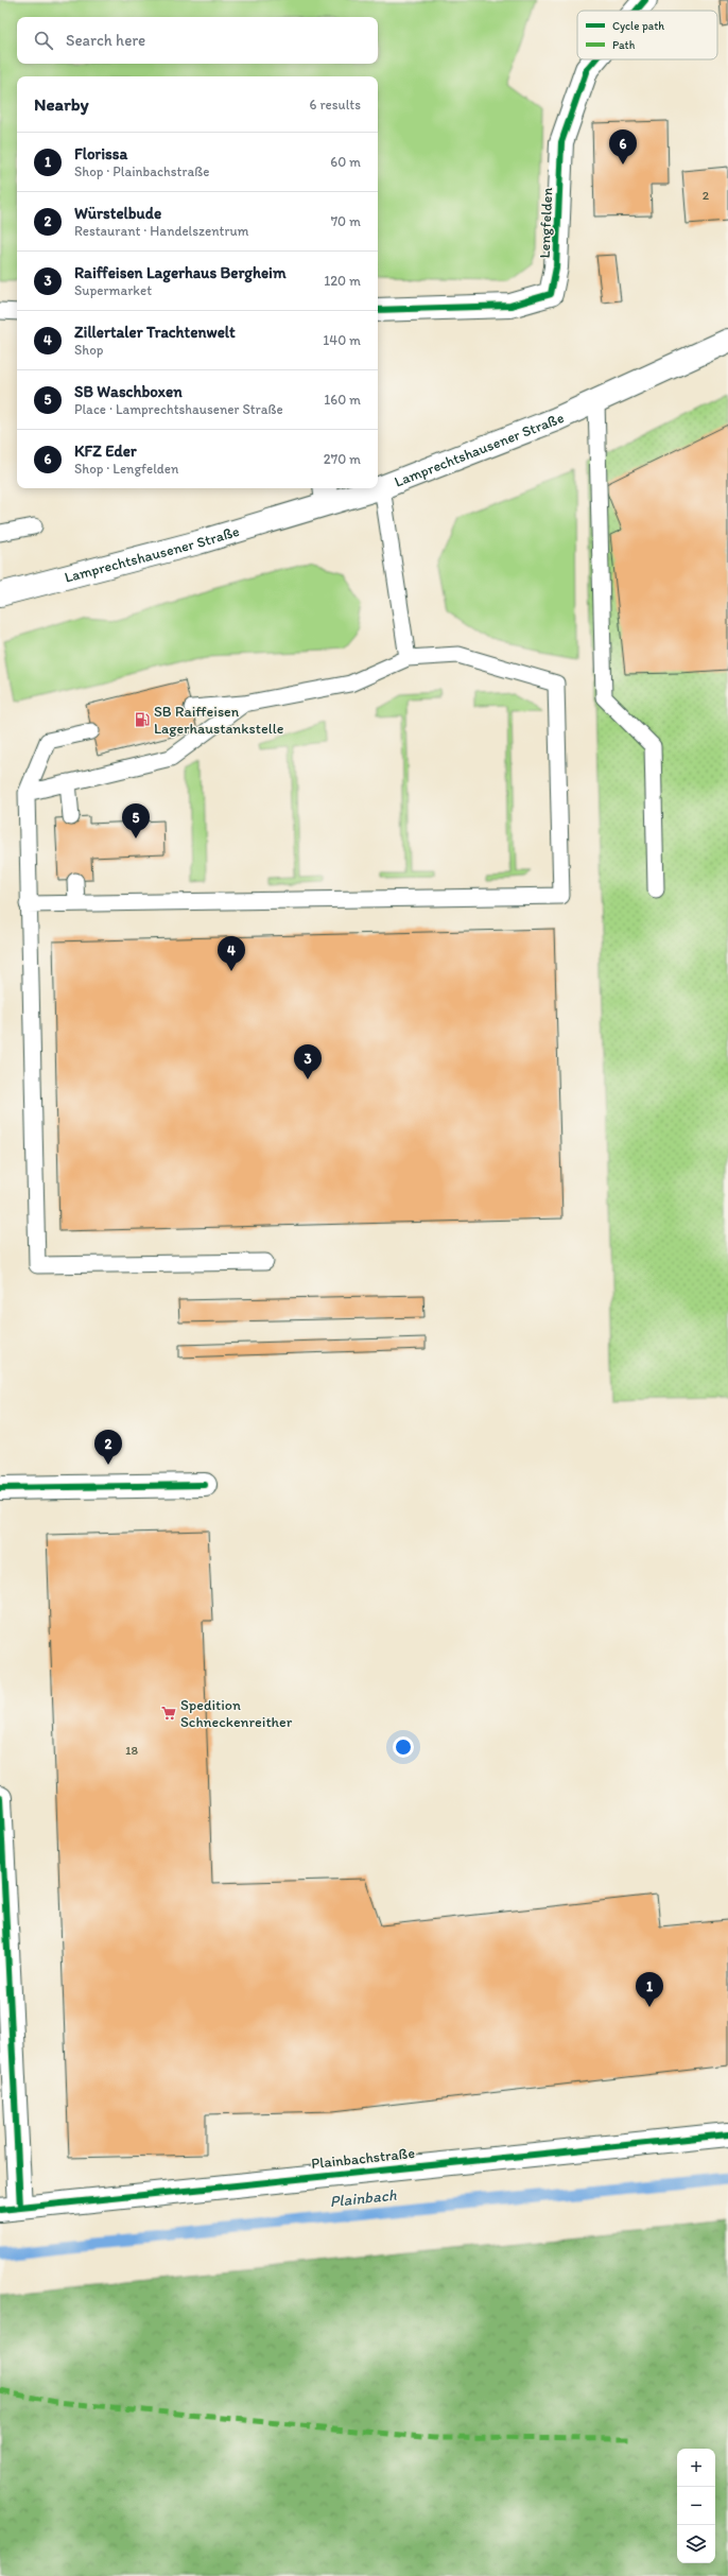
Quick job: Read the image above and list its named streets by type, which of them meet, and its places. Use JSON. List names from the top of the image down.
{
  "streets": {
    "street": ["Lengfelden", "Lamprechtshausener Straße", "Plainbachstraße"]
  },
  "water": ["Plainbach"],
  "places": {
    "fuel station": ["SB Raiffeisen Lagerhaustankstelle"],
    "supermarket": ["Spedition Schneckenreither"]
  },
  "house_numbers": ["2", "18"],
  "legend": ["Cycle path", "Path"],
  "page": {
    "search": "Search here",
    "heading": ["Nearby", "6 results"],
    "pins": [
      "6",
      "5",
      "4",
      "3",
      "2",
      "1"
    ],
    "list": [
      {
        "mark": "1",
        "name": "Florissa",
        "note": "Shop · Plainbachstraße",
        "value": "60 m"
      },
      {
        "mark": "2",
        "name": "Würstelbude",
        "note": "Restaurant · Handelszentrum",
        "value": "70 m"
      },
      {
        "mark": "3",
        "name": "Raiffeisen Lagerhaus Bergheim",
        "note": "Supermarket",
        "value": "120 m"
      },
      {
        "mark": "4",
        "name": "Zillertaler Trachtenwelt",
        "note": "Shop",
        "value": "140 m"
      },
      {
        "mark": "5",
        "name": "SB Waschboxen",
        "note": "Place · Lamprechtshausener Straße",
        "value": "160 m"
      },
      {
        "mark": "6",
        "name": "KFZ Eder",
        "note": "Shop · Lengfelden",
        "value": "270 m"
      }
    ],
    "map_buttons": ["+", "−"]
  }
}
